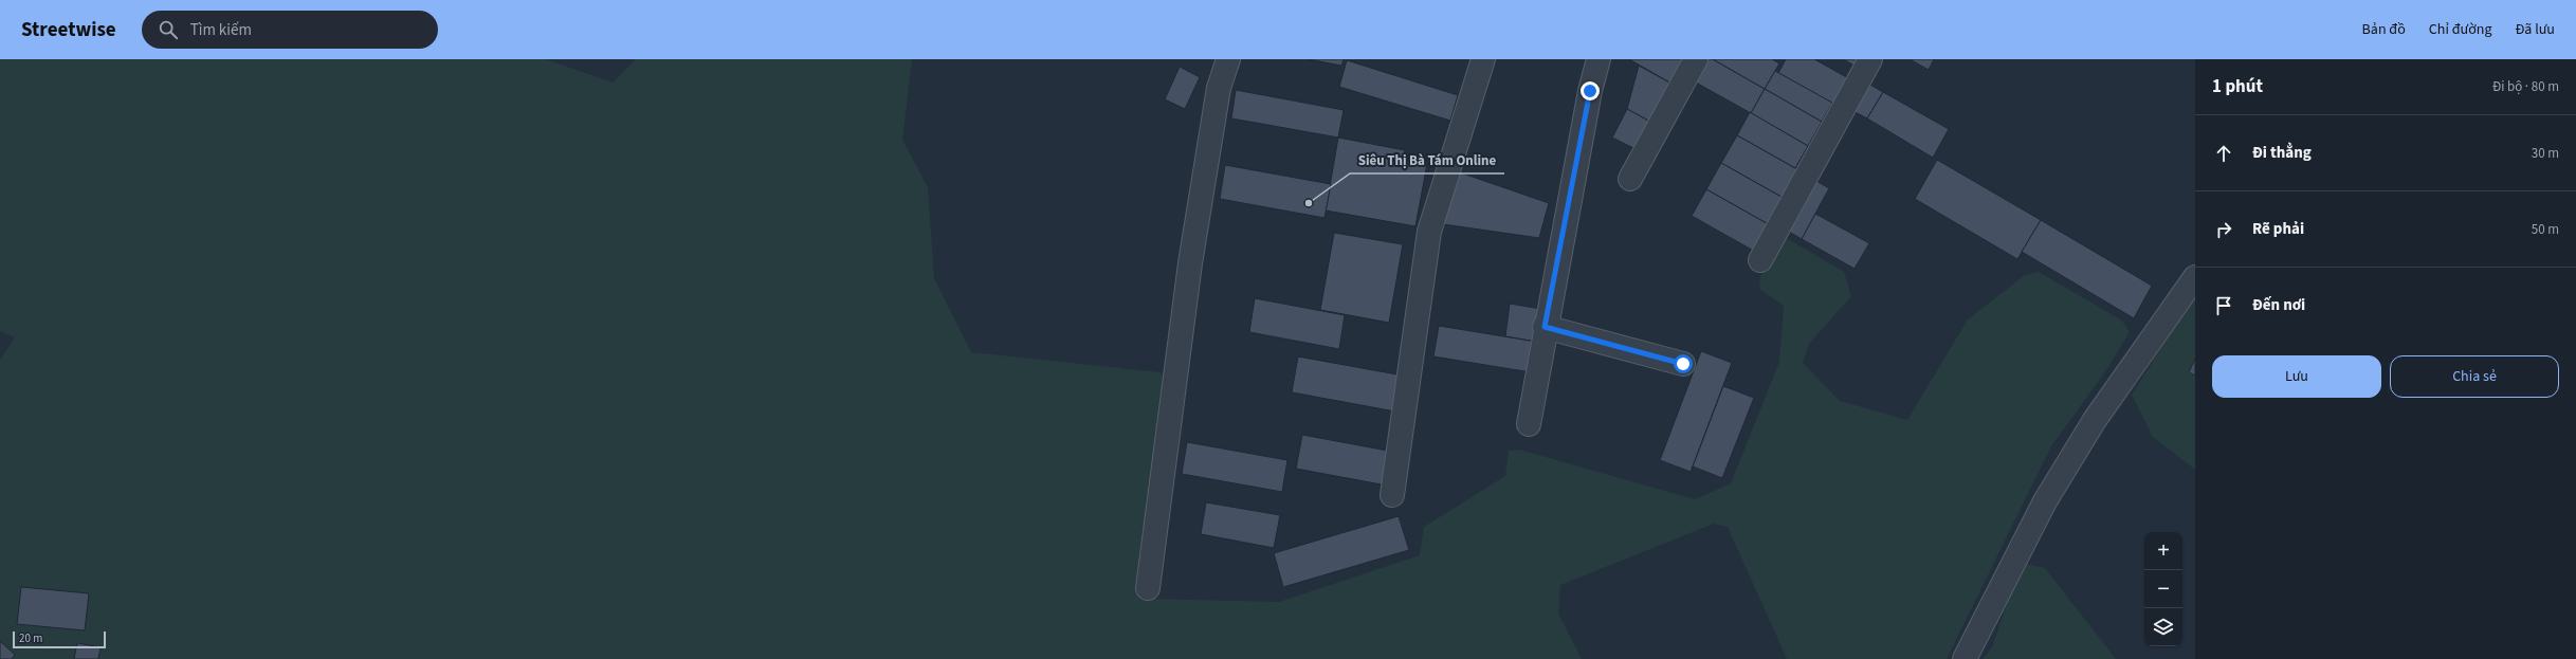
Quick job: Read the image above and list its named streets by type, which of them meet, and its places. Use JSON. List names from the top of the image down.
{
  "places": ["Siêu Thị Bà Tám Online"],
  "scale_bar": "20 m",
  "page": {
    "header": "Streetwise",
    "search": "Tìm kiếm",
    "nav": ["Bản đồ", "Chỉ đường", "Đã lưu"],
    "heading": ["1 phút", "Đi bộ · 80 m"],
    "list": [
      ["Đi thẳng", "30 m"],
      ["Rẽ phải", "50 m"],
      "Đến nơi"
    ],
    "buttons": ["Lưu", "Chia sẻ"],
    "map_buttons": ["+", "−"],
    "scale": "20 m"
  }
}
